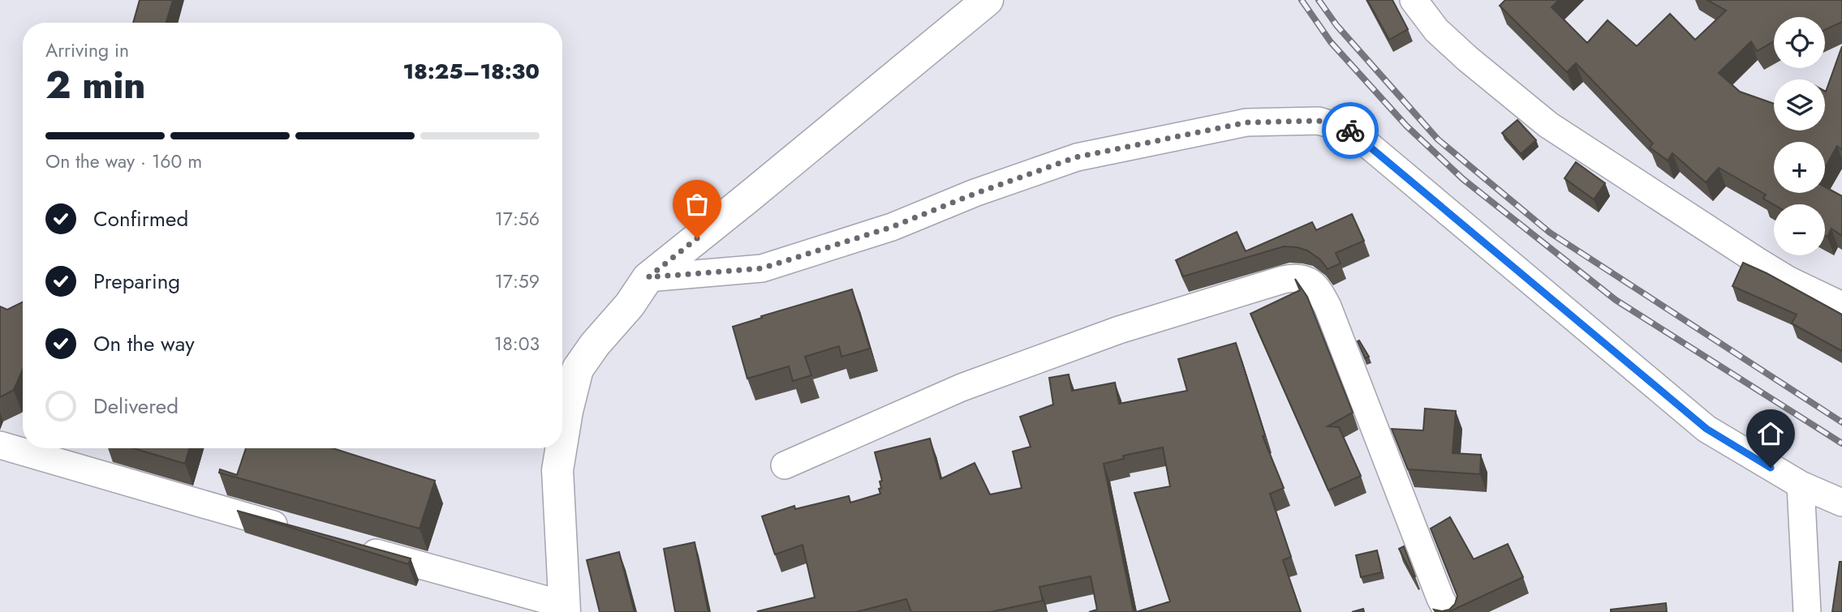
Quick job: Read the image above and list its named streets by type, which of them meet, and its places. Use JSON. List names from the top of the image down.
{
  "page": {
    "map_buttons": ["+", "−"],
    "heading": ["2 min", "Arriving in", "18:25–18:30"],
    "bar": "On the way · 160 m",
    "list": [
      ["Confirmed", "17:56"],
      ["Preparing", "17:59"],
      ["On the way", "18:03"],
      "Delivered"
    ]
  }
}
